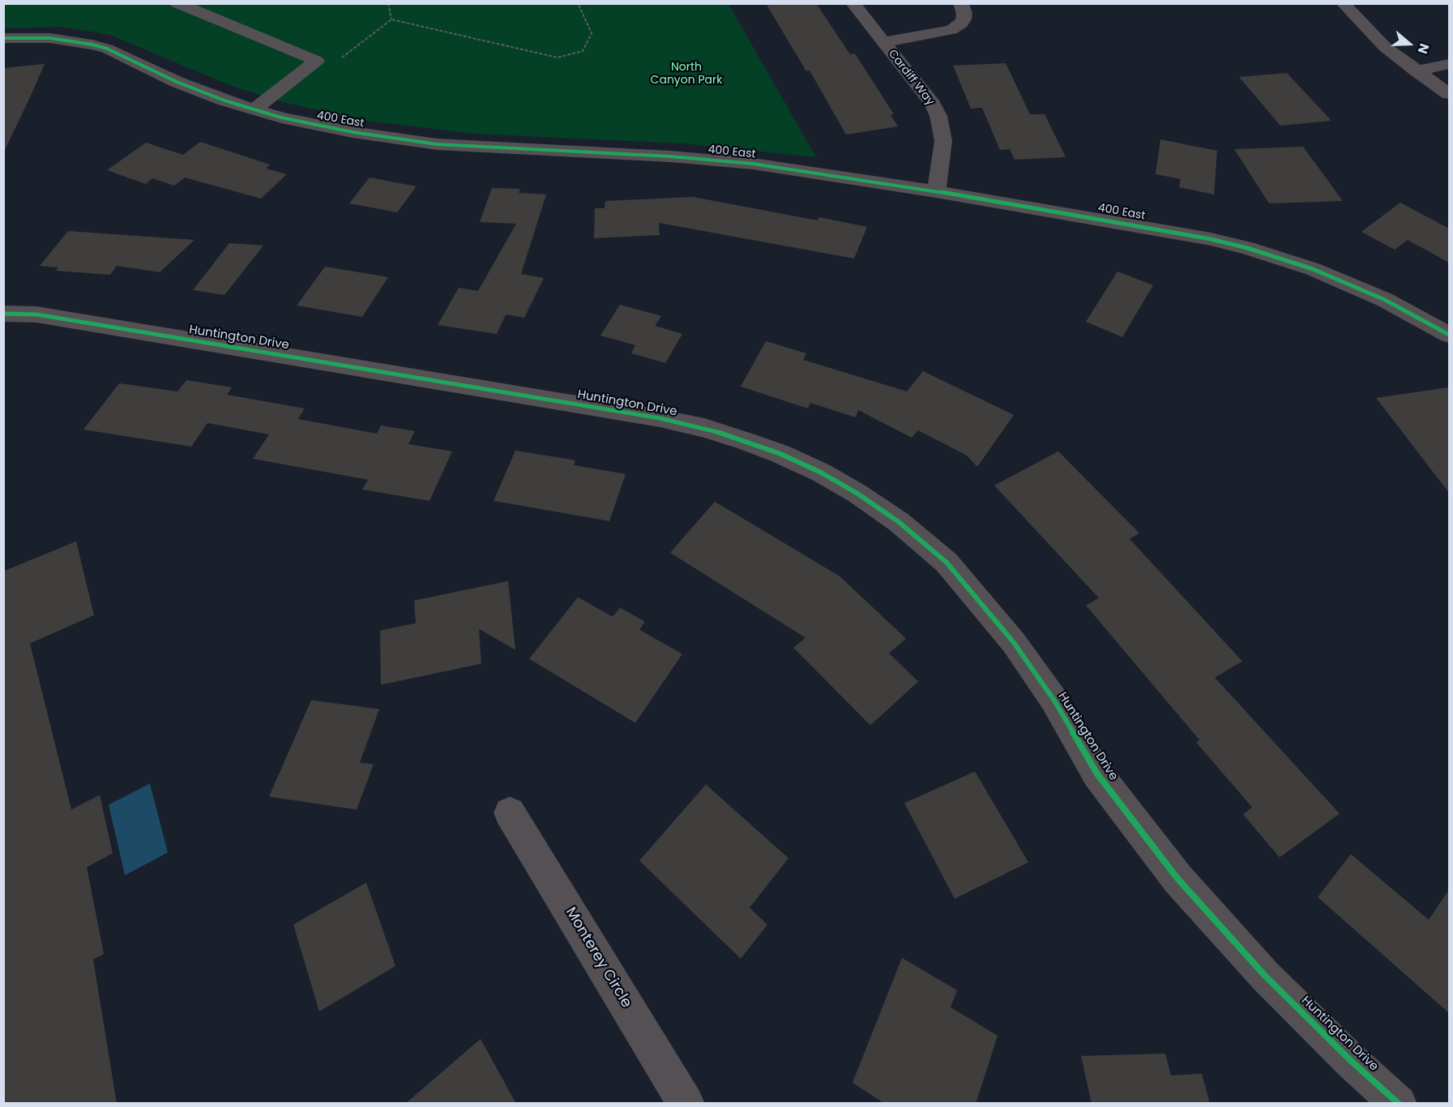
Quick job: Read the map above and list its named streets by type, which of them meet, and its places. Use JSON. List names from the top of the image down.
{
  "streets": {
    "street": [
      "Cardiff Way",
      "400 East",
      "Huntington Drive",
      "Monterey Circle"
    ]
  },
  "crossings": [
    ["Cardiff Way", "400 East"]
  ],
  "parks": ["North Canyon Park"],
  "north": "right"
}
